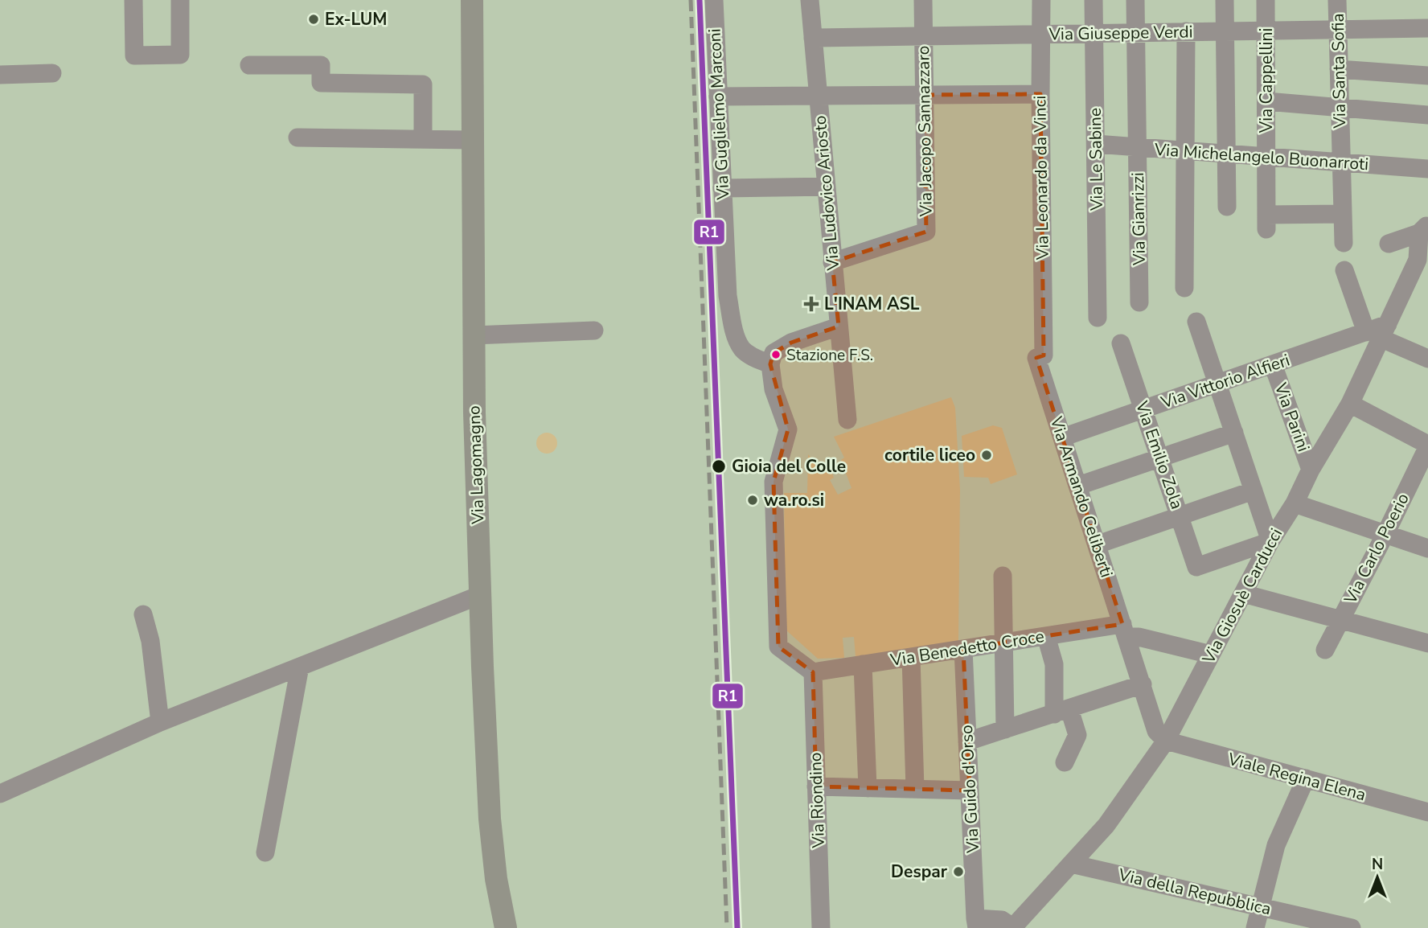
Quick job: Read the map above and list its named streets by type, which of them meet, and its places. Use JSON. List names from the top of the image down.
{
  "streets": {
    "main road": ["Via Lagomagno"],
    "street": [
      "Via Giuseppe Verdi",
      "Via Santa Sofia",
      "Via Cappellini",
      "Via Guglielmo Marconi",
      "Via Jacopo Sannazzaro",
      "Via Michelangelo Buonarroti",
      "Via Le Sabine",
      "Via Leonardo da Vinci",
      "Via Ludovico Ariosto",
      "Via Gianrizzi",
      "Via Vittorio Alfieri",
      "Via Parini",
      "Via Emilio Zola",
      "Via Armando Celiberti",
      "Via Carlo Poerio",
      "Via Giosuè Carducci",
      "Via Benedetto Croce",
      "Viale Regina Elena",
      "Via Guido d'Orso",
      "Via Riondino",
      "Via della Repubblica"
    ]
  },
  "crossings": [
    ["Via Giuseppe Verdi", "Via Santa Sofia"],
    ["Via Giuseppe Verdi", "Via Cappellini"],
    ["Via Giuseppe Verdi", "Via Jacopo Sannazzaro"],
    ["Via Giuseppe Verdi", "Via Le Sabine"],
    ["Via Giuseppe Verdi", "Via Leonardo da Vinci"],
    ["Via Giuseppe Verdi", "Via Ludovico Ariosto"],
    ["Via Giuseppe Verdi", "Via Gianrizzi"],
    ["Via Santa Sofia", "Via Cappellini"],
    ["Via Santa Sofia", "Via Michelangelo Buonarroti"],
    ["Via Cappellini", "Via Michelangelo Buonarroti"],
    ["Via Jacopo Sannazzaro", "Via Ludovico Ariosto"],
    ["Via Michelangelo Buonarroti", "Via Le Sabine"],
    ["Via Michelangelo Buonarroti", "Via Gianrizzi"],
    ["Via Leonardo da Vinci", "Via Armando Celiberti"],
    ["Via Vittorio Alfieri", "Via Parini"],
    ["Via Vittorio Alfieri", "Via Emilio Zola"],
    ["Via Vittorio Alfieri", "Via Armando Celiberti"],
    ["Via Vittorio Alfieri", "Via Giosuè Carducci"],
    ["Via Parini", "Via Giosuè Carducci"],
    ["Via Emilio Zola", "Via Giosuè Carducci"],
    ["Via Armando Celiberti", "Via Giosuè Carducci"],
    ["Via Armando Celiberti", "Via Benedetto Croce"],
    ["Via Armando Celiberti", "Viale Regina Elena"],
    ["Via Giosuè Carducci", "Viale Regina Elena"],
    ["Via Giosuè Carducci", "Via della Repubblica"],
    ["Via Benedetto Croce", "Via Guido d'Orso"],
    ["Via Benedetto Croce", "Via Riondino"]
  ],
  "places": {
    "other": [
      "Ex-LUM",
      "Stazione F.S.",
      "cortile liceo",
      "Gioia del Colle",
      "wa.ro.si",
      "Despar"
    ],
    "health": ["L'INAM ASL"]
  },
  "lines": ["transit line R1"],
  "north": "top"
}
